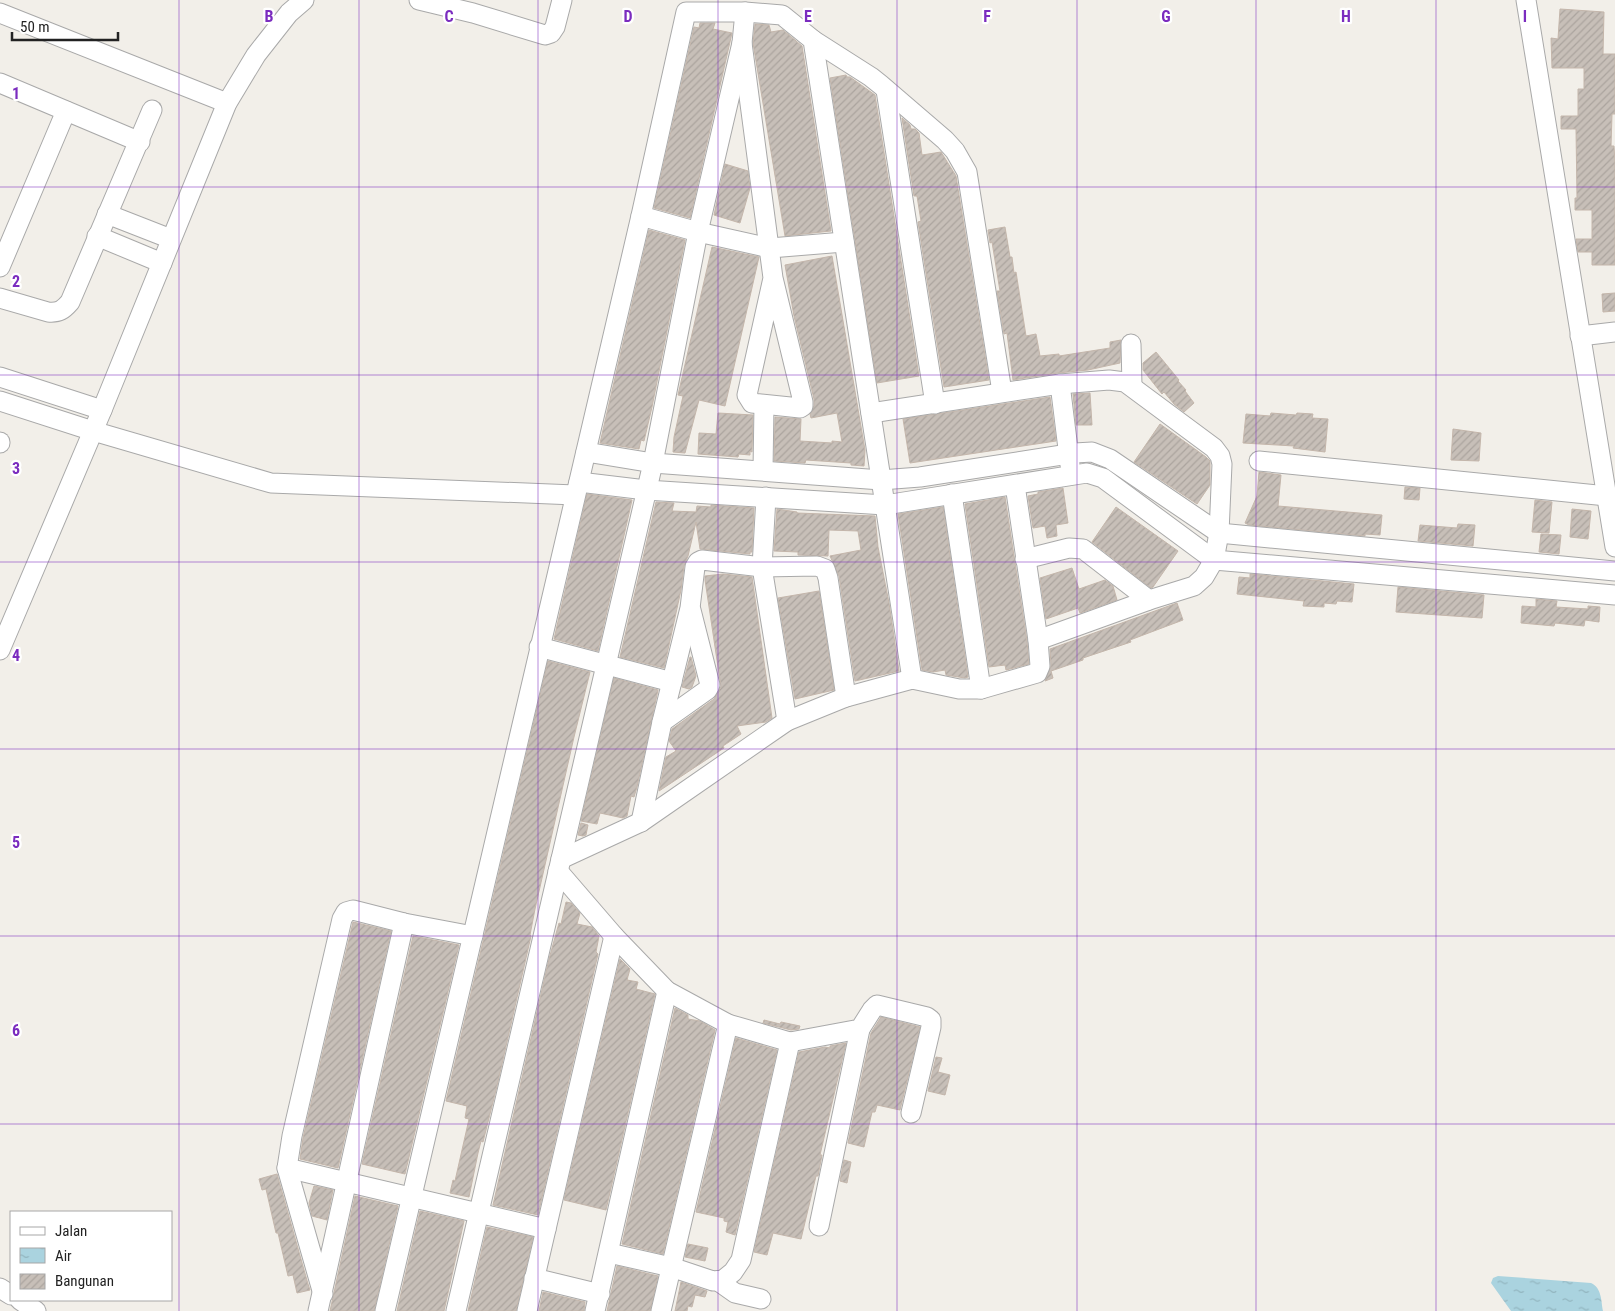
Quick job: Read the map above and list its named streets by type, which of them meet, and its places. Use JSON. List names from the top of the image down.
{
  "legend": ["Jalan", "Air", "Bangunan"],
  "scale_bar": "50 m",
  "grid": {
    "columns": [
      "B",
      "C",
      "D",
      "E",
      "F",
      "G",
      "H",
      "I"
    ],
    "rows": [
      "1",
      "2",
      "3",
      "4",
      "5",
      "6"
    ]
  }
}
